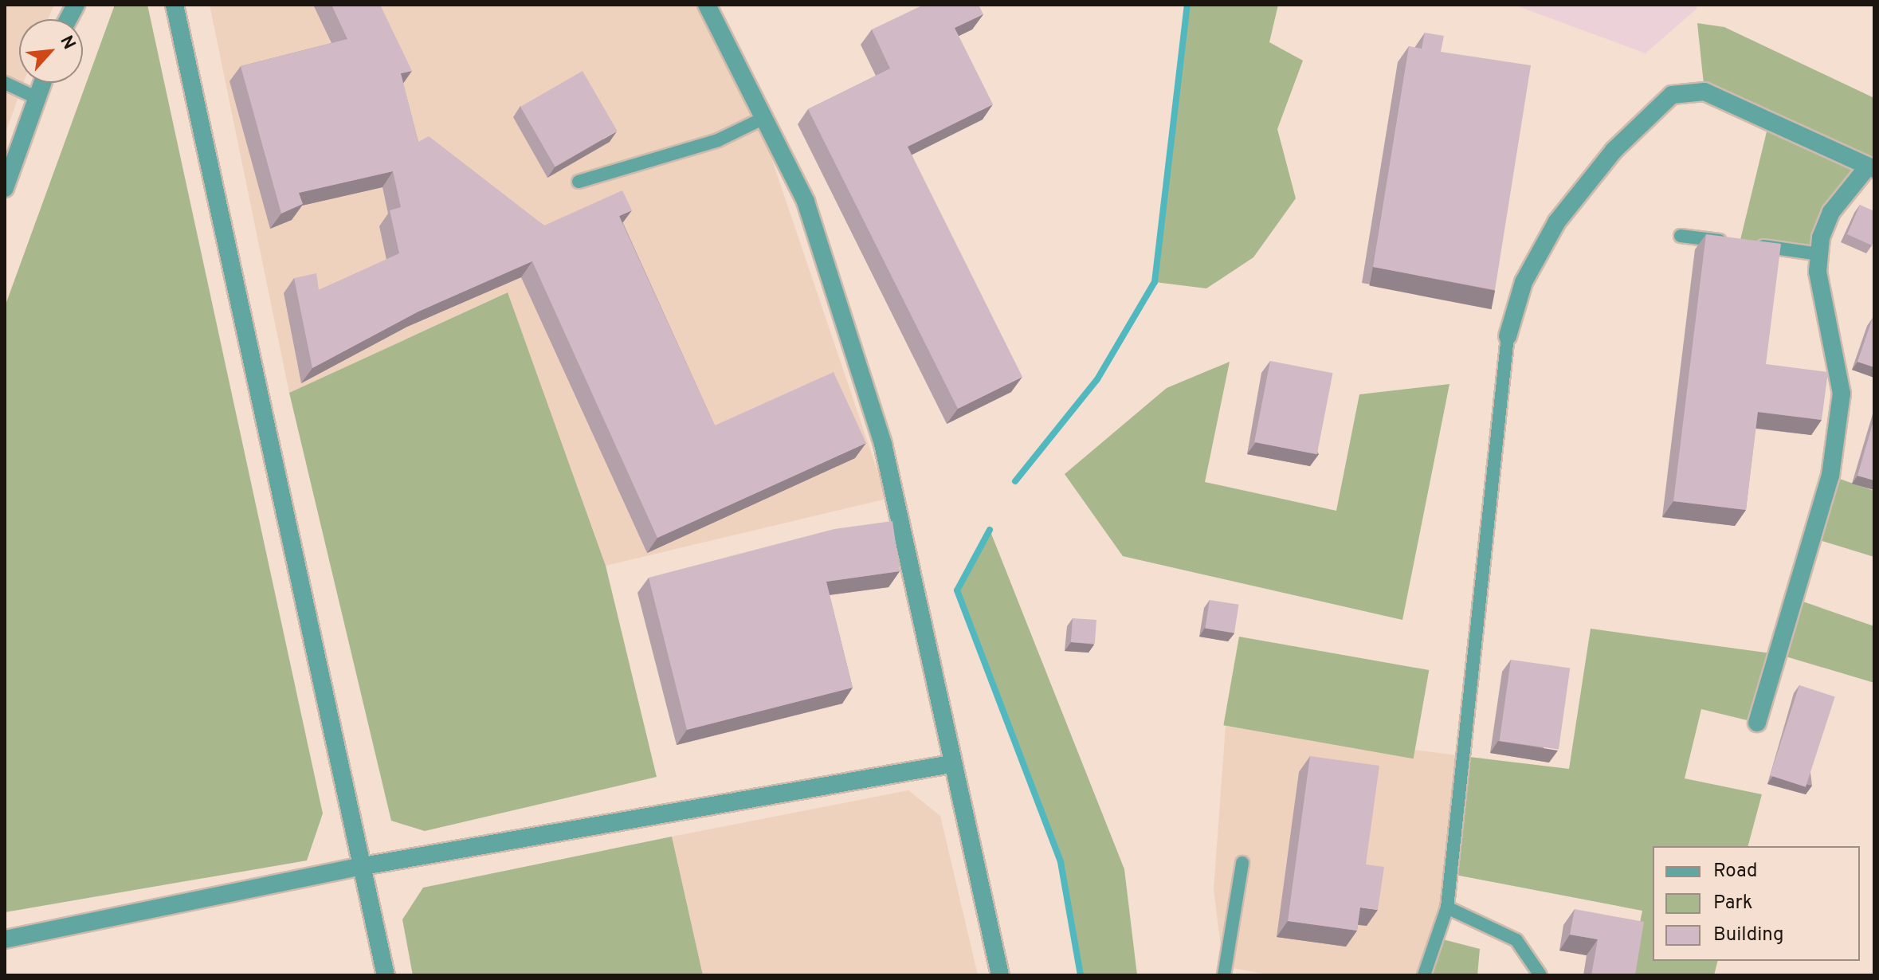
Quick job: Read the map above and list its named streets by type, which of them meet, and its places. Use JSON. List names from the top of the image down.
{
  "legend": ["Road", "Park", "Building"],
  "north": "top right"
}
